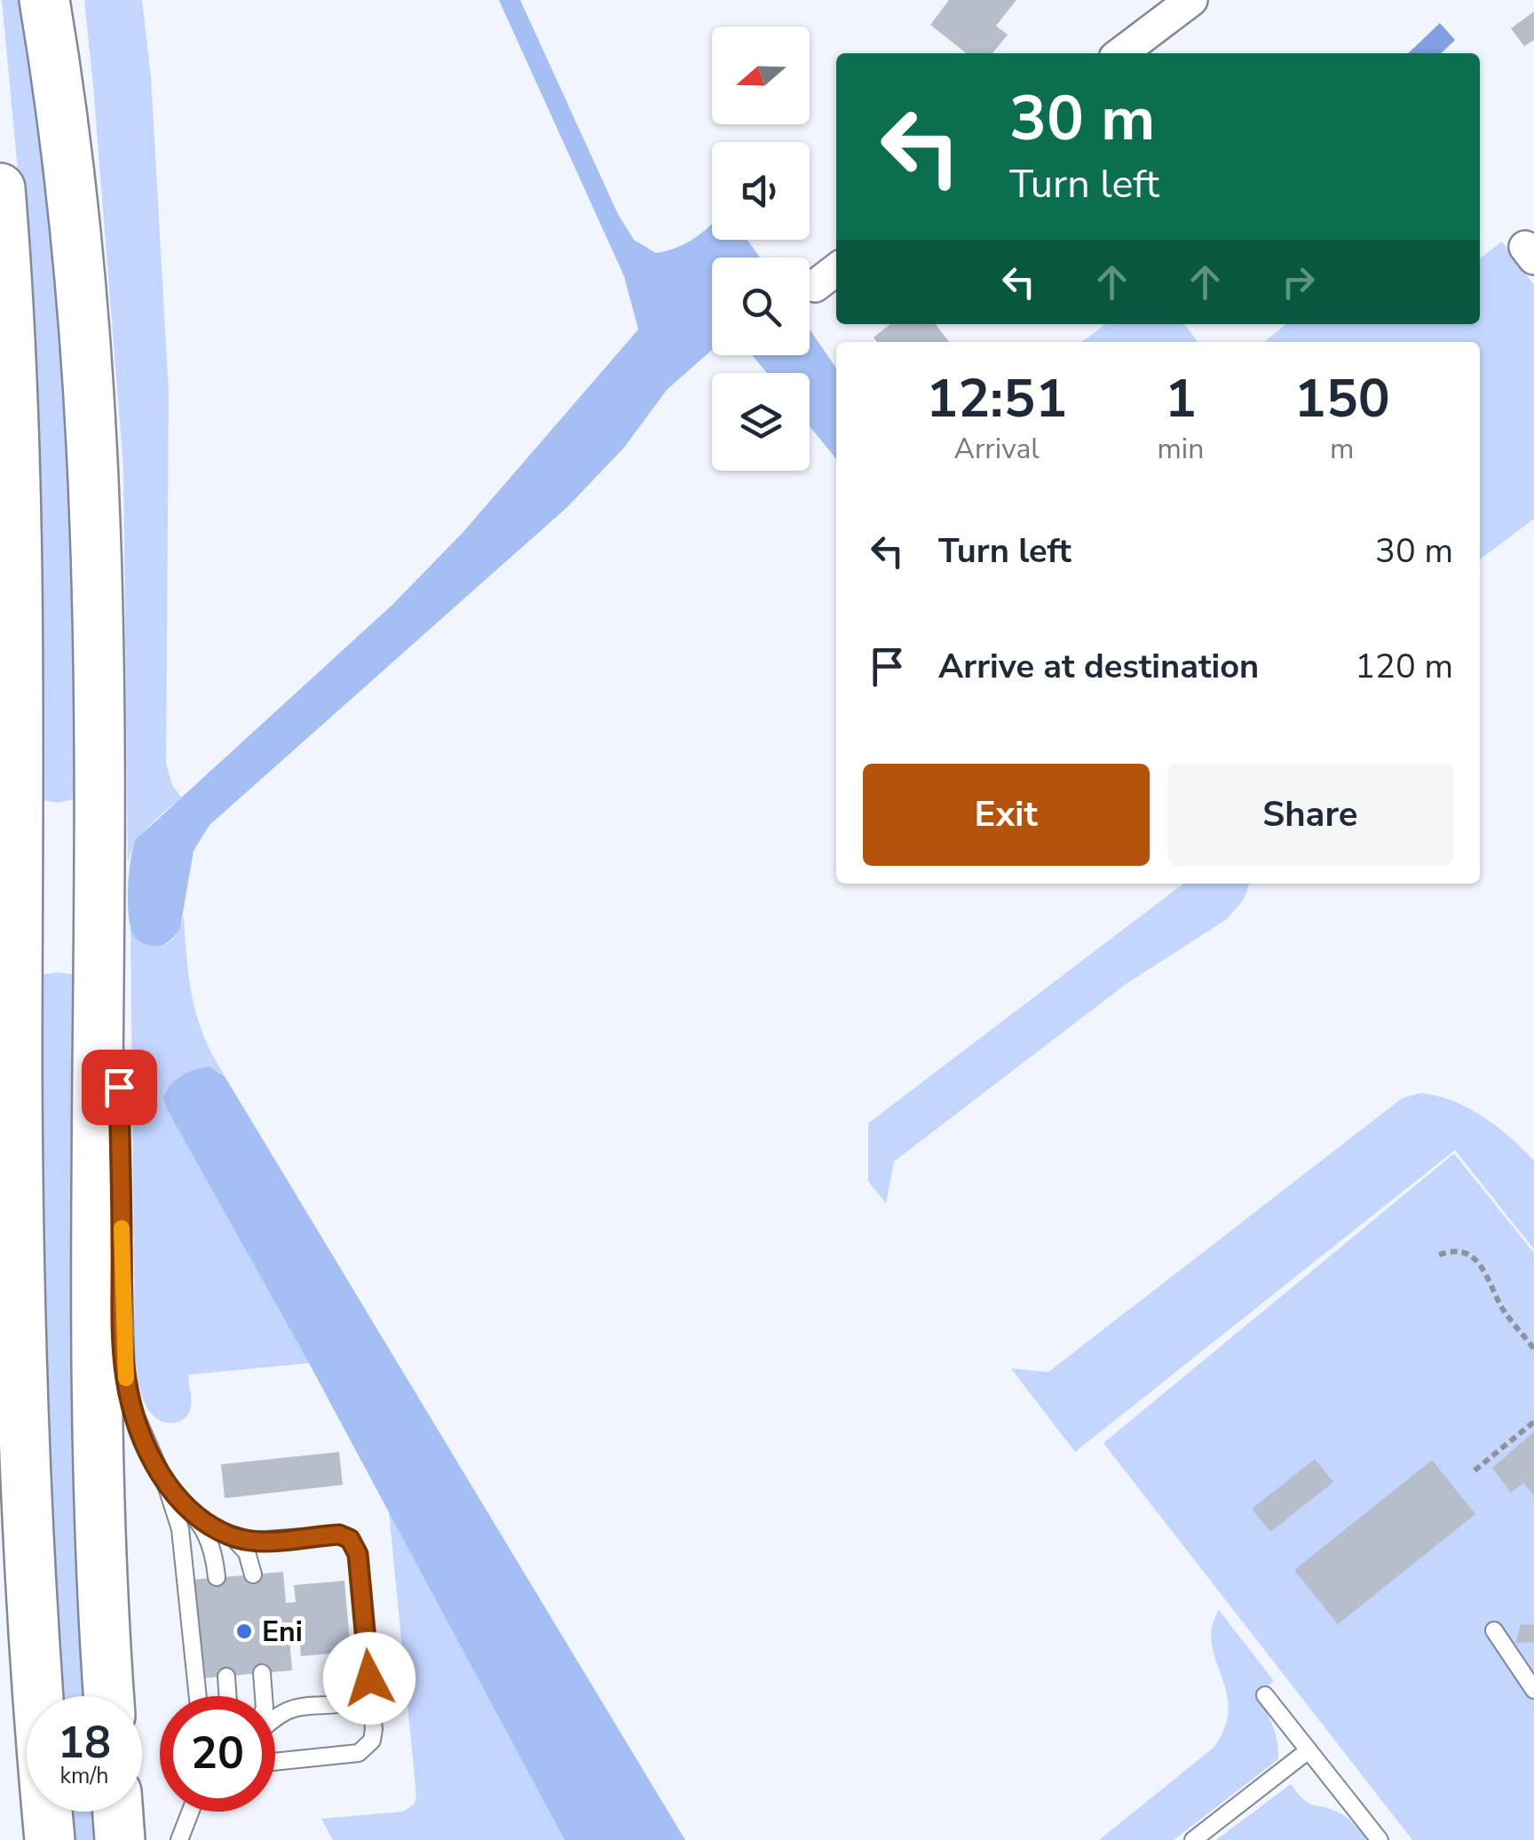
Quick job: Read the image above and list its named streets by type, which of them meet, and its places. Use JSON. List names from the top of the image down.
{
  "places": ["Eni"],
  "north": "left",
  "page": {
    "turn": ["30 m", "Turn left"],
    "eta": [
      "12:51",
      "Arrival",
      "1",
      "min",
      "150",
      "m"
    ],
    "list": [
      {
        "name": "Turn left",
        "value": "30 m"
      },
      {
        "name": "Arrive at destination",
        "value": "120 m"
      }
    ],
    "buttons": ["Exit", "Share"],
    "speed": "18 km/h",
    "limit": "20"
  }
}
